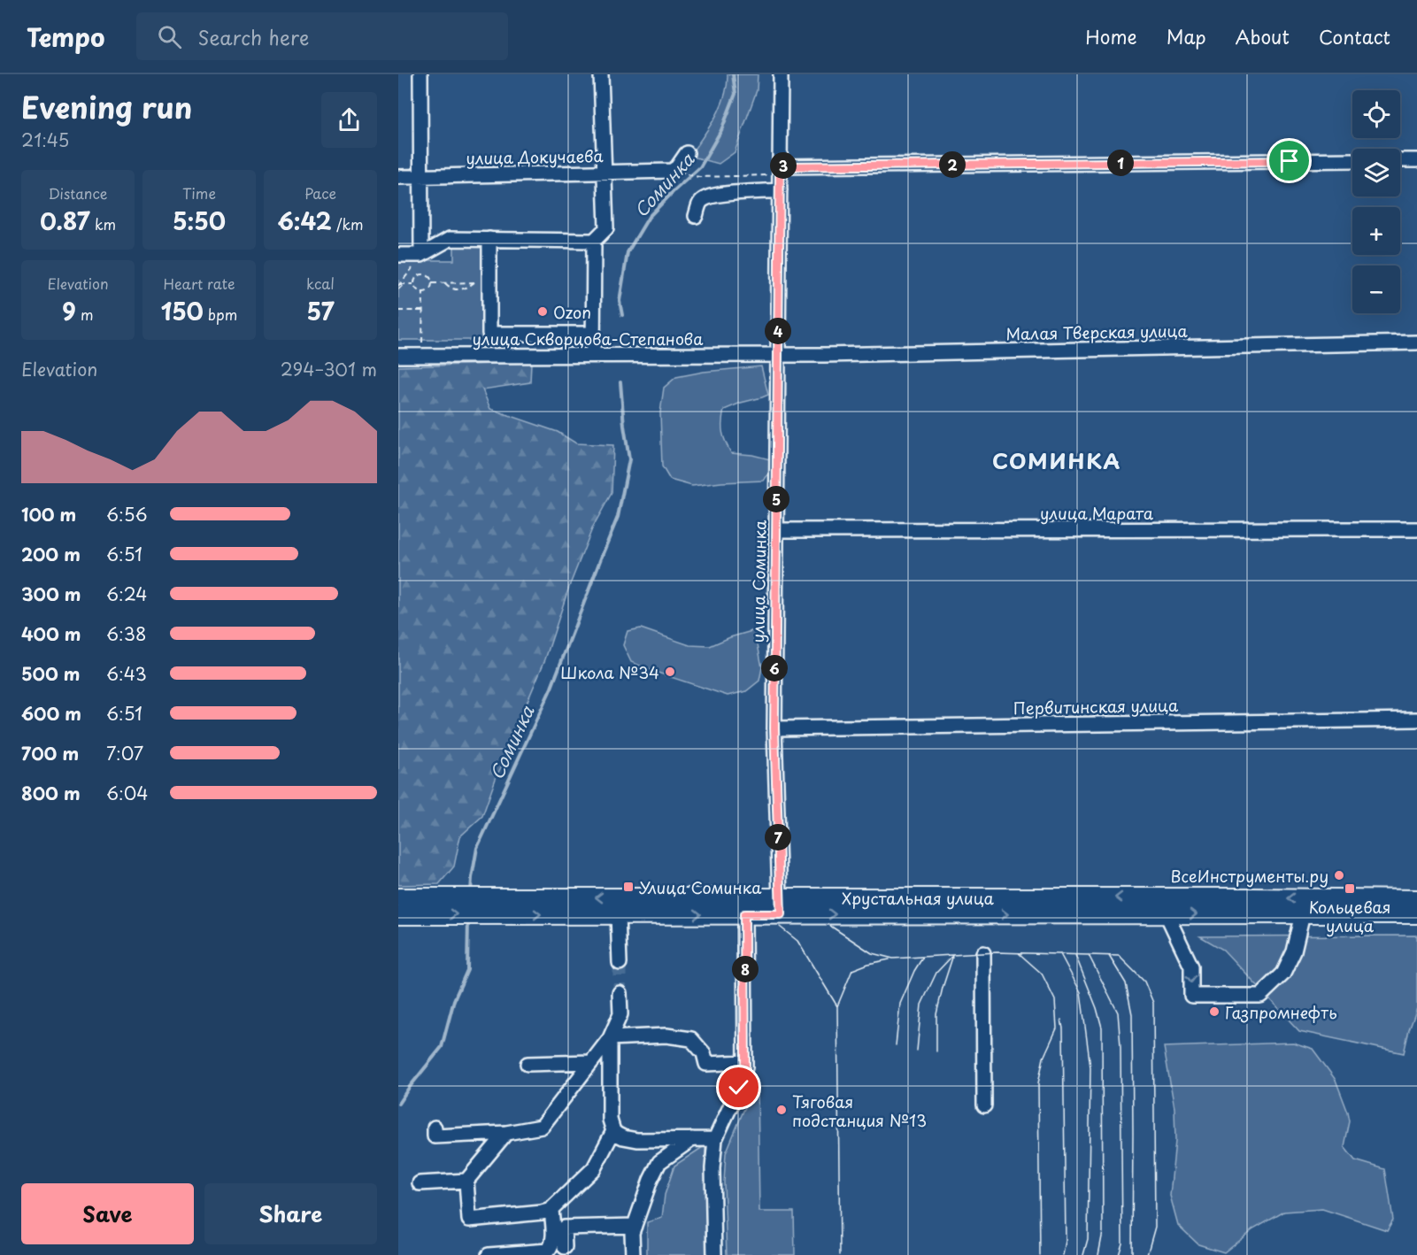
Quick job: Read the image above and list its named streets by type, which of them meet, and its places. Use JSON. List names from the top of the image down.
{
  "streets": {
    "main road": ["Хрустальная улица"],
    "street": [
      "улица Докучаева",
      "Малая Тверская улица",
      "улица Скворцова-Степанова",
      "улица Марата",
      "улица Соминка",
      "Первитинская улица"
    ]
  },
  "crossings": [
    ["Малая Тверская улица", "улица Скворцова-Степанова"],
    ["Малая Тверская улица", "улица Соминка"],
    ["улица Скворцова-Степанова", "улица Соминка"],
    ["улица Марата", "улица Соминка"],
    ["улица Соминка", "Первитинская улица"],
    ["улица Соминка", "Хрустальная улица"]
  ],
  "districts": ["СОМИНКА"],
  "water": ["Соминка"],
  "places": {
    "other": [
      "Ozon",
      "Школа №34",
      "ВсеИнструменты.ру",
      "Газпромнефть",
      "Тяговая подстанция №13"
    ],
    "transit": ["Улица Соминка", "Кольцевая улица"]
  },
  "page": {
    "header": "Tempo",
    "search": "Search here",
    "nav": [
      "Home",
      "Map",
      "About",
      "Contact"
    ],
    "heading": ["Evening run", "21:45"],
    "map_buttons": ["+", "−"],
    "pins": [
      "1",
      "2",
      "3",
      "4",
      "5",
      "6",
      "7",
      "8"
    ],
    "stats": [
      ["Distance", "0.87 km"],
      ["Time", "5:50"],
      ["Pace", "6:42 /km"],
      ["Elevation", "9 m"],
      ["Heart rate", "150 bpm"],
      ["kcal", "57"]
    ],
    "chart": ["Elevation", "294–301 m"],
    "list": [
      {
        "name": "100 m",
        "note": "6:56"
      },
      {
        "name": "200 m",
        "note": "6:51"
      },
      {
        "name": "300 m",
        "note": "6:24"
      },
      {
        "name": "400 m",
        "note": "6:38"
      },
      {
        "name": "500 m",
        "note": "6:43"
      },
      {
        "name": "600 m",
        "note": "6:51"
      },
      {
        "name": "700 m",
        "note": "7:07"
      },
      {
        "name": "800 m",
        "note": "6:04"
      }
    ],
    "buttons": ["Save", "Share"]
  }
}
